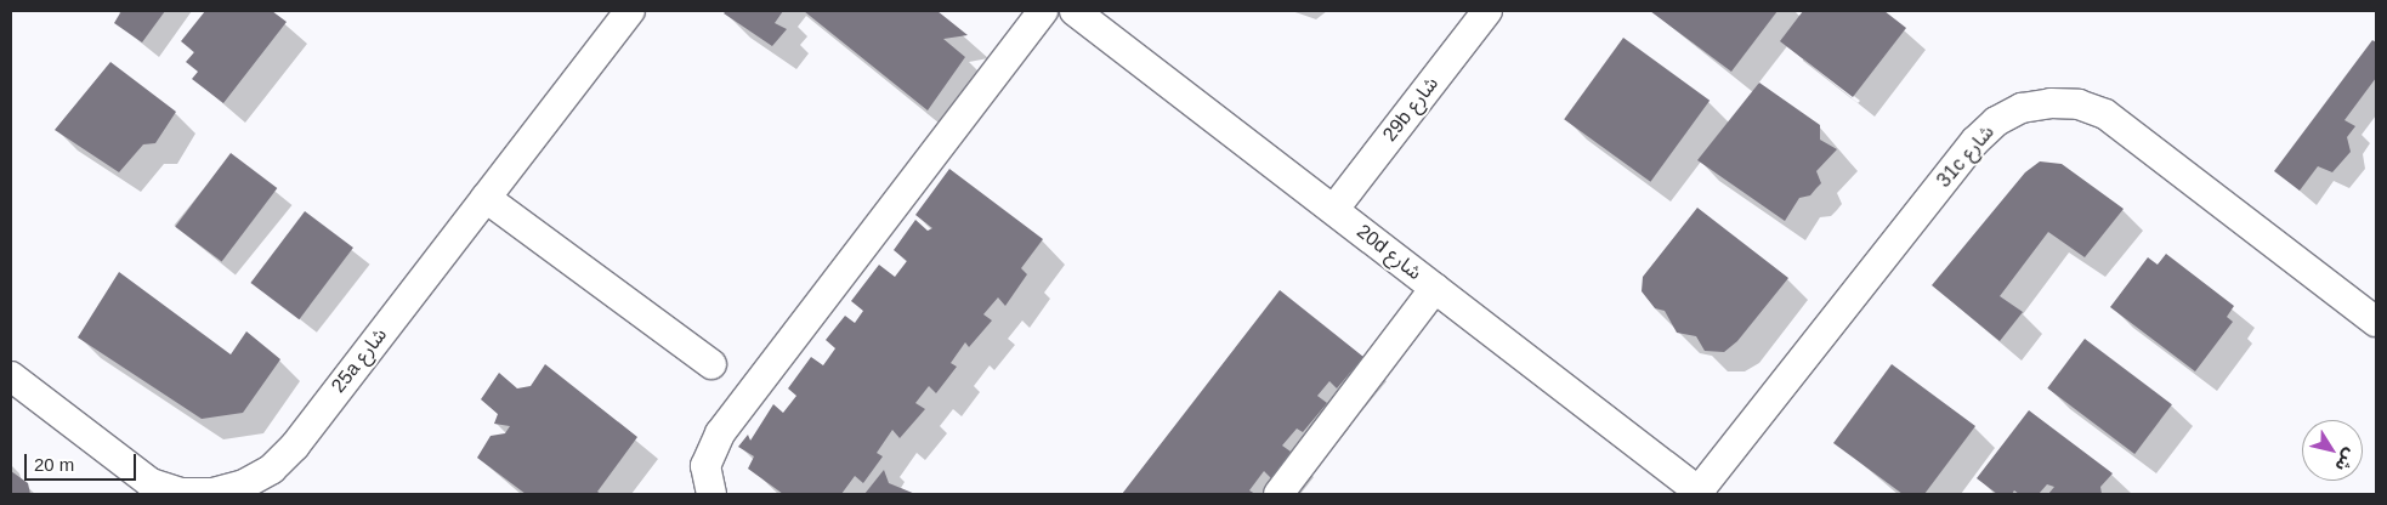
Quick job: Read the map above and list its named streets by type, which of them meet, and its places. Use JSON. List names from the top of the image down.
{
  "streets": {
    "street": [
      "29b شارع",
      "31c شارع",
      "20d شارع",
      "25a شارع"
    ]
  },
  "crossings": [
    ["29b شارع", "20d شارع"],
    ["31c شارع", "20d شارع"]
  ],
  "scale_bar": "20 m",
  "north": "bottom right"
}
